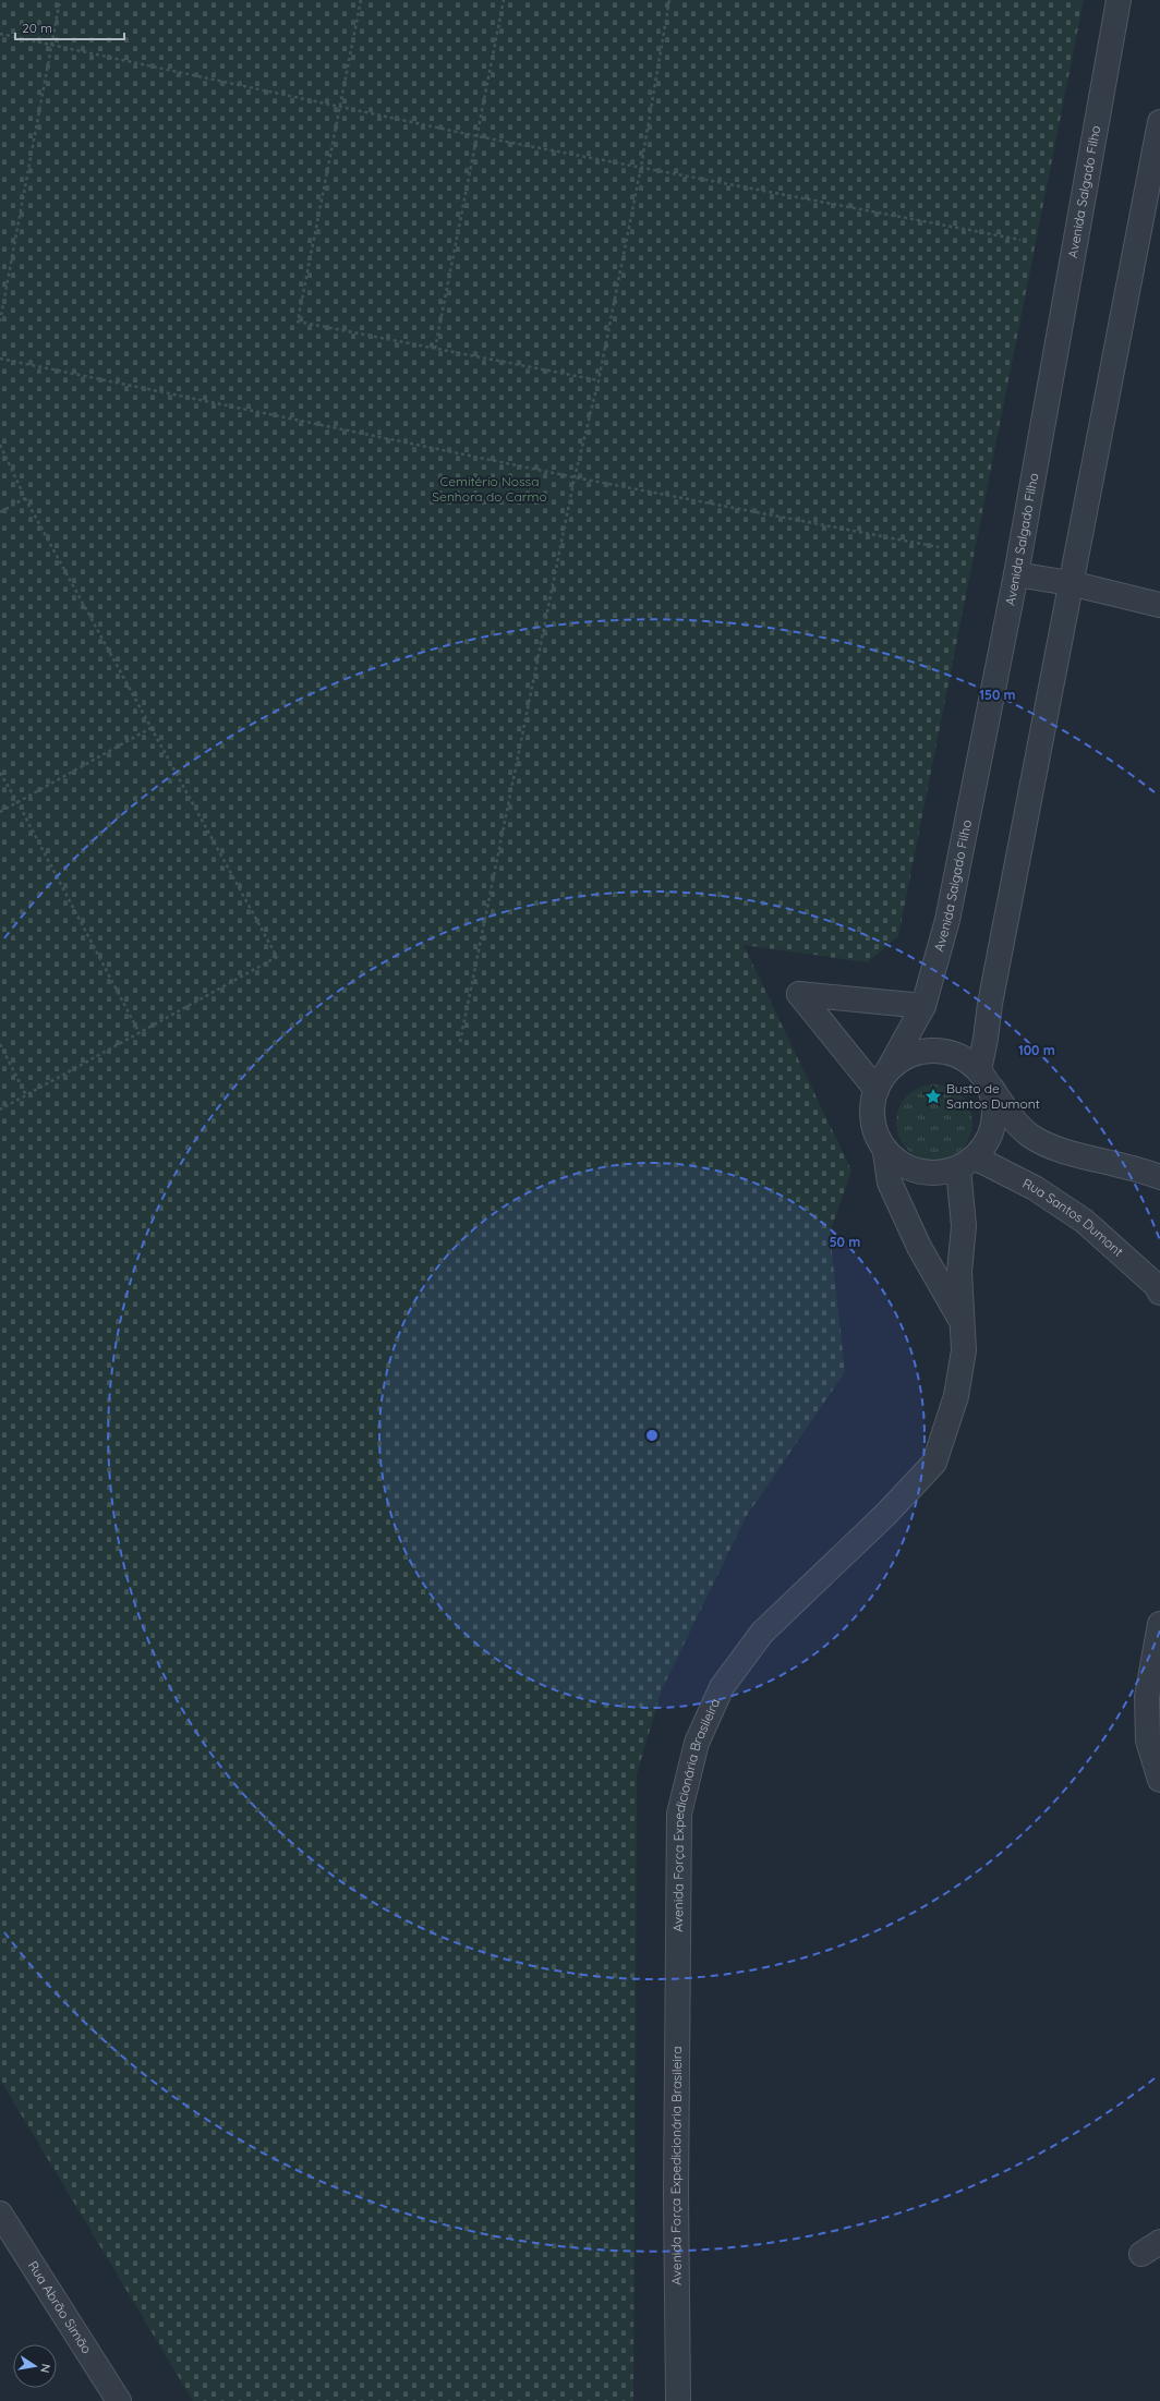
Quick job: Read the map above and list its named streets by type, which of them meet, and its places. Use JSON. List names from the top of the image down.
{
  "streets": {
    "street": [
      "Avenida Salgado Filho",
      "Rua Santos Dumont",
      "Avenida Força Expedicionária Brasileira",
      "Rua Abrão Simão"
    ]
  },
  "crossings": [
    ["Avenida Salgado Filho", "Rua Santos Dumont"],
    ["Avenida Salgado Filho", "Avenida Força Expedicionária Brasileira"],
    ["Rua Santos Dumont", "Avenida Força Expedicionária Brasileira"]
  ],
  "parks": ["Cemitério Nossa Senhora do Carmo"],
  "places": {
    "place": ["Busto de Santos Dumont"]
  },
  "scale_bar": "20 m",
  "north": "right",
  "rings": ["150 m", "100 m", "50 m"]
}
